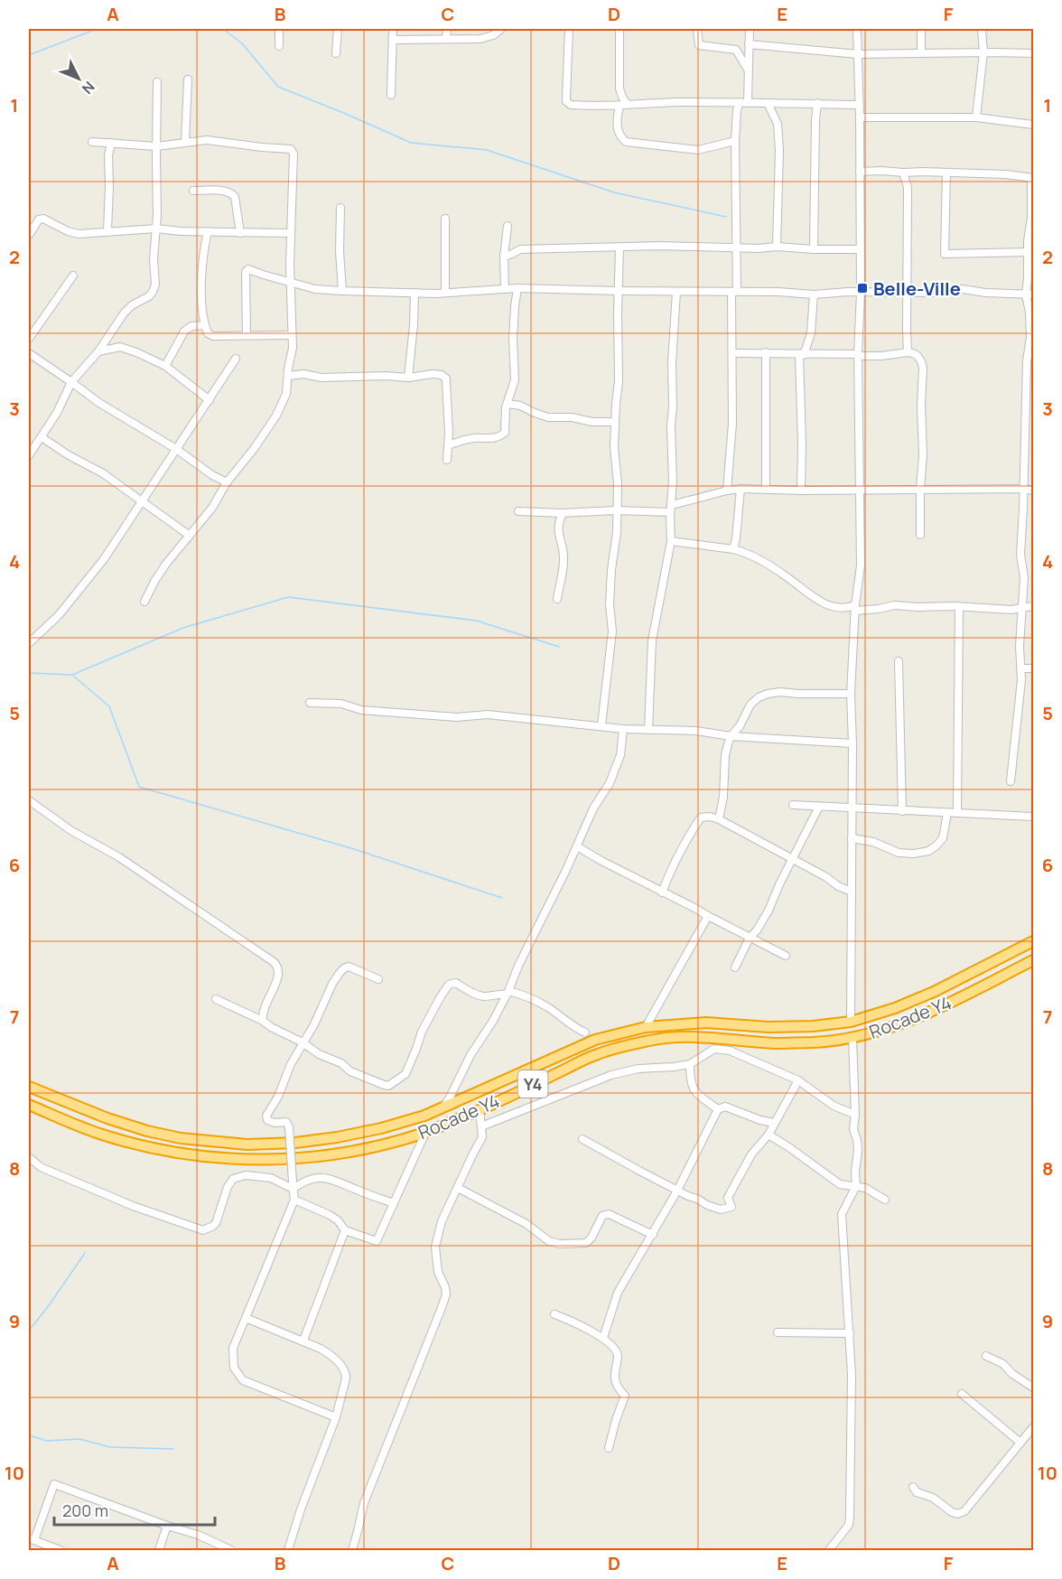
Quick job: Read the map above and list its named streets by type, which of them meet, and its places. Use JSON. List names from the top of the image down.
{
  "streets": {
    "highway": ["Rocade Y4", "Y4"]
  },
  "places": {
    "transit": ["Belle-Ville"]
  },
  "scale_bar": "200 m",
  "north": "bottom right",
  "grid": {
    "columns": [
      "A",
      "B",
      "C",
      "D",
      "E",
      "F"
    ],
    "rows": [
      "1",
      "2",
      "3",
      "4",
      "5",
      "6",
      "7",
      "8",
      "9",
      "10"
    ]
  }
}
